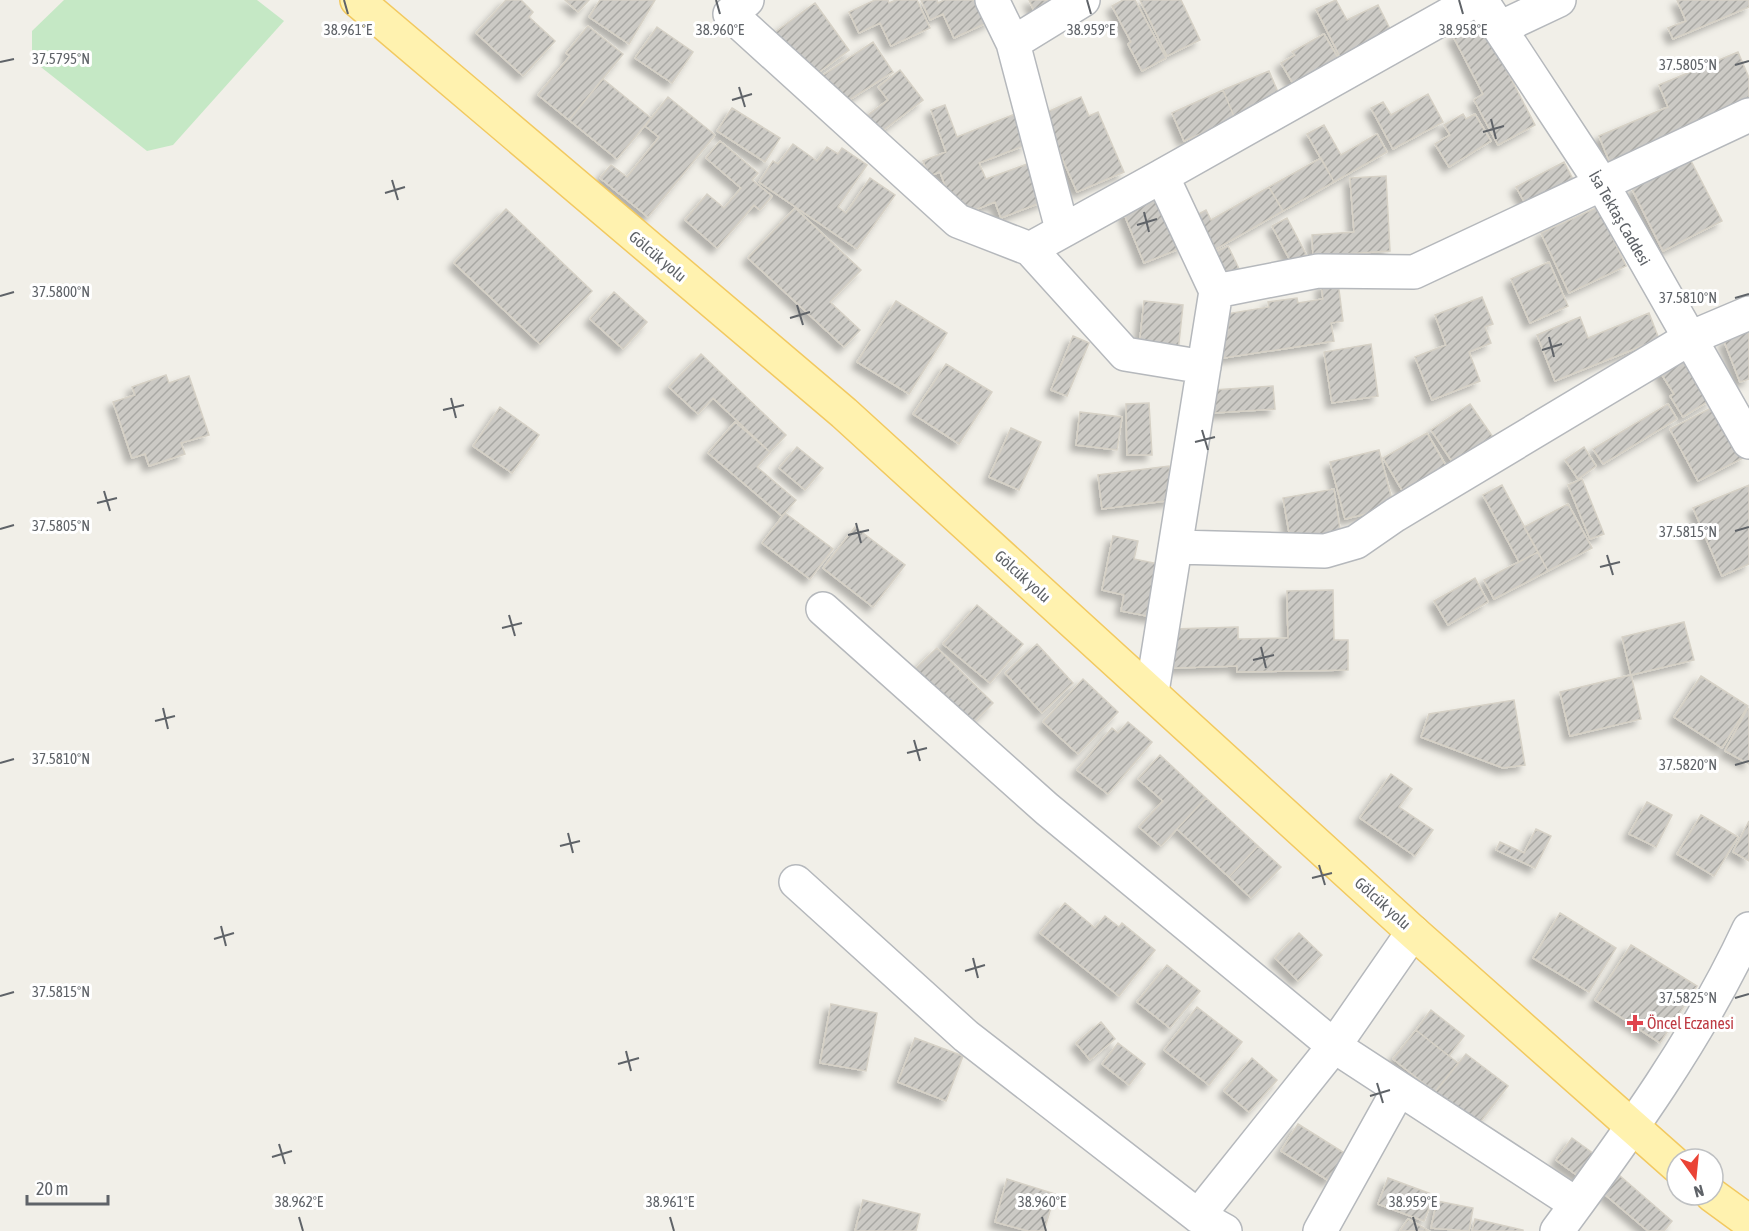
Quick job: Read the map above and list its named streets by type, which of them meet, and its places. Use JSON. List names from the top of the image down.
{
  "streets": {
    "main road": ["Gölcük yolu"],
    "street": ["İsa Tektaş Caddesi"]
  },
  "places": {
    "health": ["Öncel Eczanesi"]
  },
  "scale_bar": "20 m",
  "north": "bottom",
  "coordinates": [
    "38.961°E",
    "38.960°E",
    "38.959°E",
    "38.958°E",
    "37.5795°N",
    "37.5805°N",
    "37.5800°N",
    "37.5810°N",
    "37.5815°N",
    "37.5820°N",
    "37.5825°N",
    "38.962°E"
  ]
}
